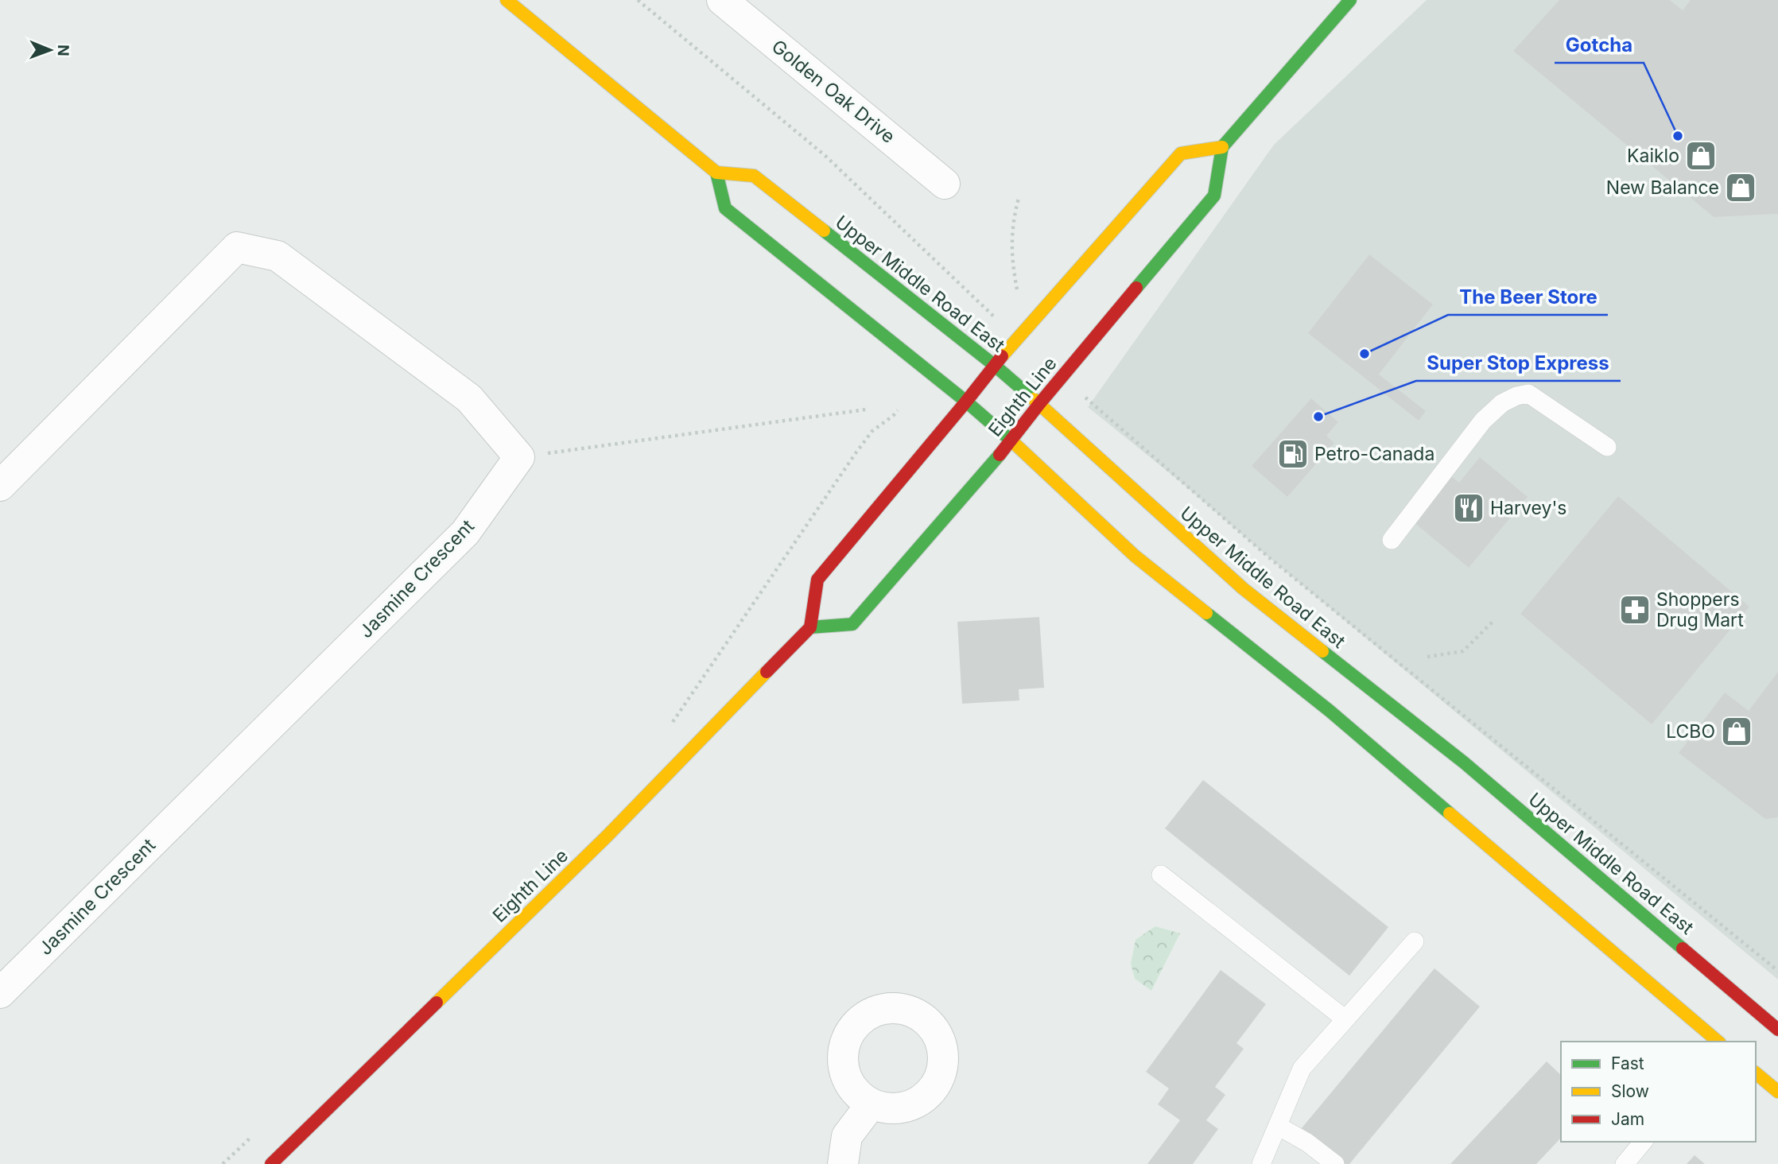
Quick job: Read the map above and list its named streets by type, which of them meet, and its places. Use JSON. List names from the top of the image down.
{
  "streets": {
    "main road": ["Upper Middle Road East", "Eighth Line"],
    "street": ["Golden Oak Drive", "Jasmine Crescent"]
  },
  "crossings": [
    ["Upper Middle Road East", "Eighth Line"]
  ],
  "places": {
    "other": ["Gotcha", "The Beer Store", "Super Stop Express"],
    "shop": ["Kaiklo", "New Balance", "LCBO"],
    "fuel station": ["Petro-Canada"],
    "restaurant": ["Harvey's"],
    "pharmacy": ["Shoppers Drug Mart"]
  },
  "legend": ["Fast", "Slow", "Jam"],
  "north": "right"
}
